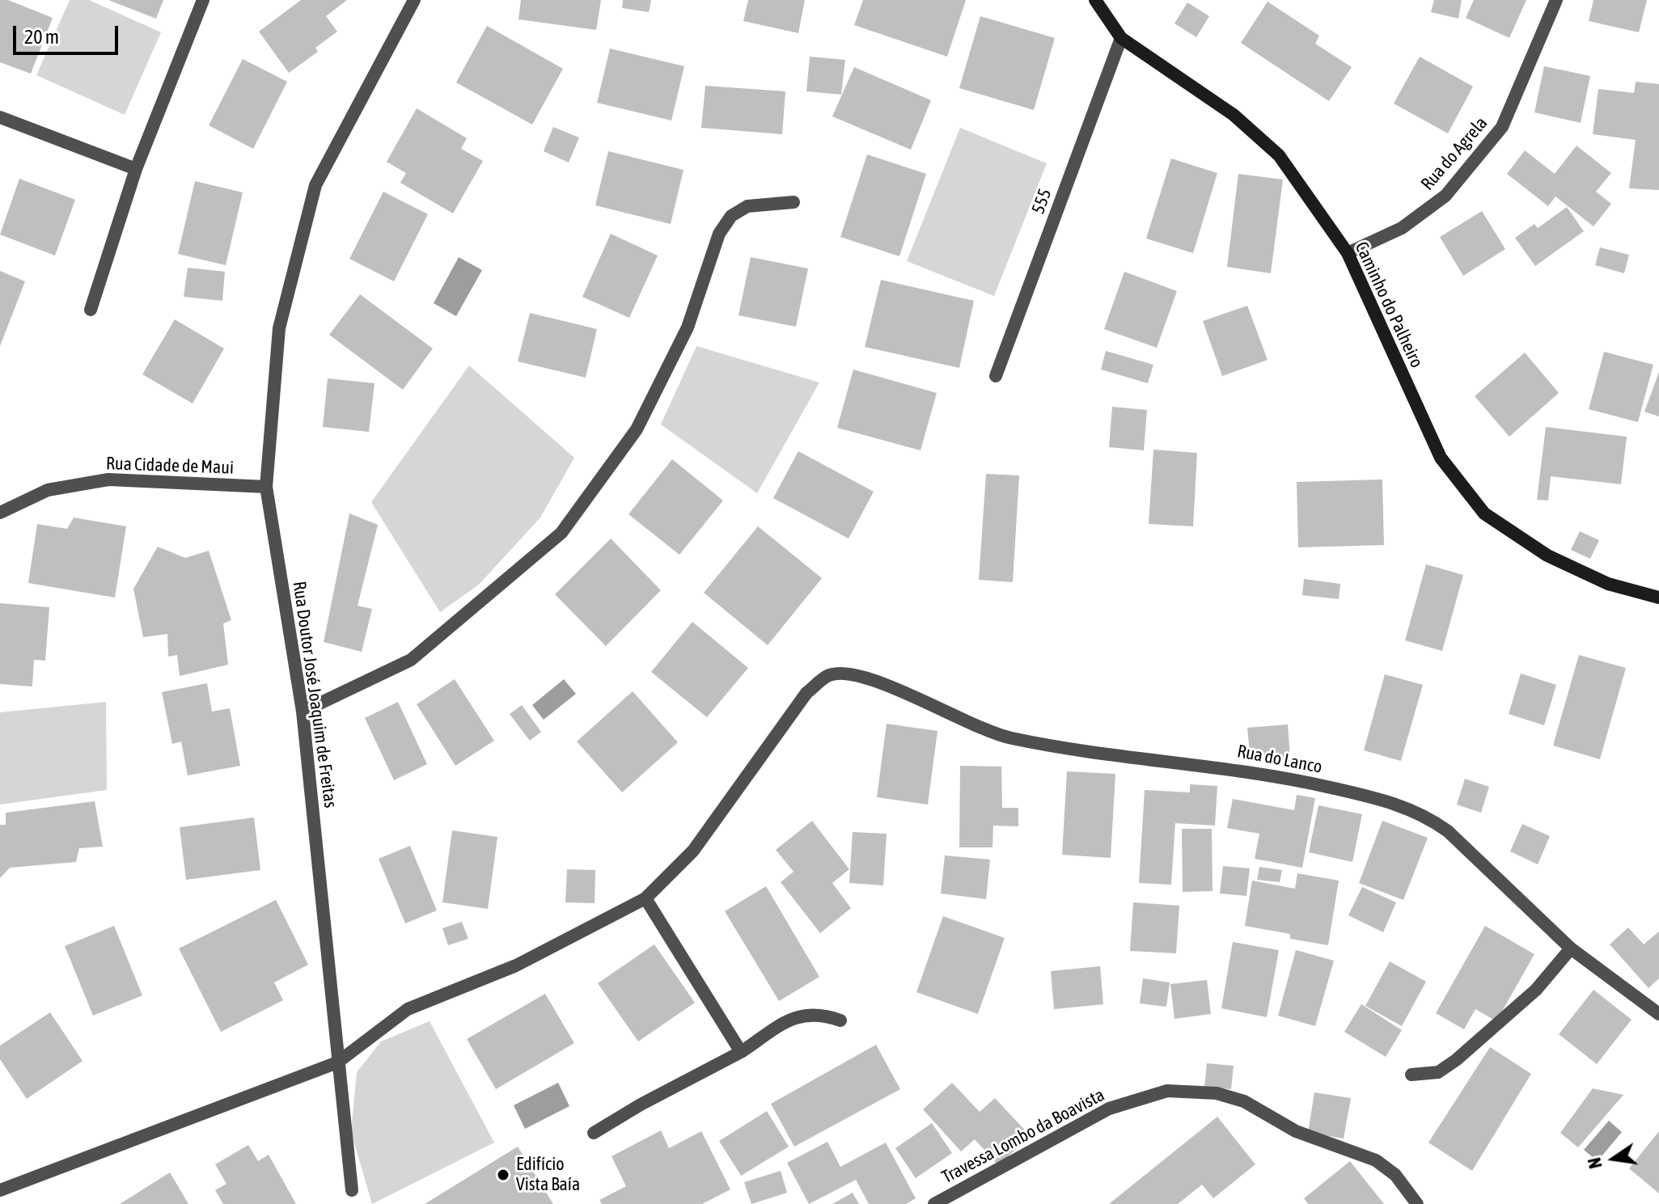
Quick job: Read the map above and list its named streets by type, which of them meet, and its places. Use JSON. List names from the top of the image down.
{
  "streets": {
    "street": [
      "Rua do Agrela",
      "555",
      "Caminho do Palheiro",
      "Rua Cidade de Maui",
      "Rua Doutor José Joaquim de Freitas",
      "Rua do Lanco",
      "Travessa Lombo da Boavista"
    ]
  },
  "crossings": [
    ["Rua do Agrela", "Caminho do Palheiro"],
    ["555", "Caminho do Palheiro"],
    ["Rua Cidade de Maui", "Rua Doutor José Joaquim de Freitas"]
  ],
  "places": ["Edifício Vista Baía"],
  "scale_bar": "20 m",
  "north": "left"
}
